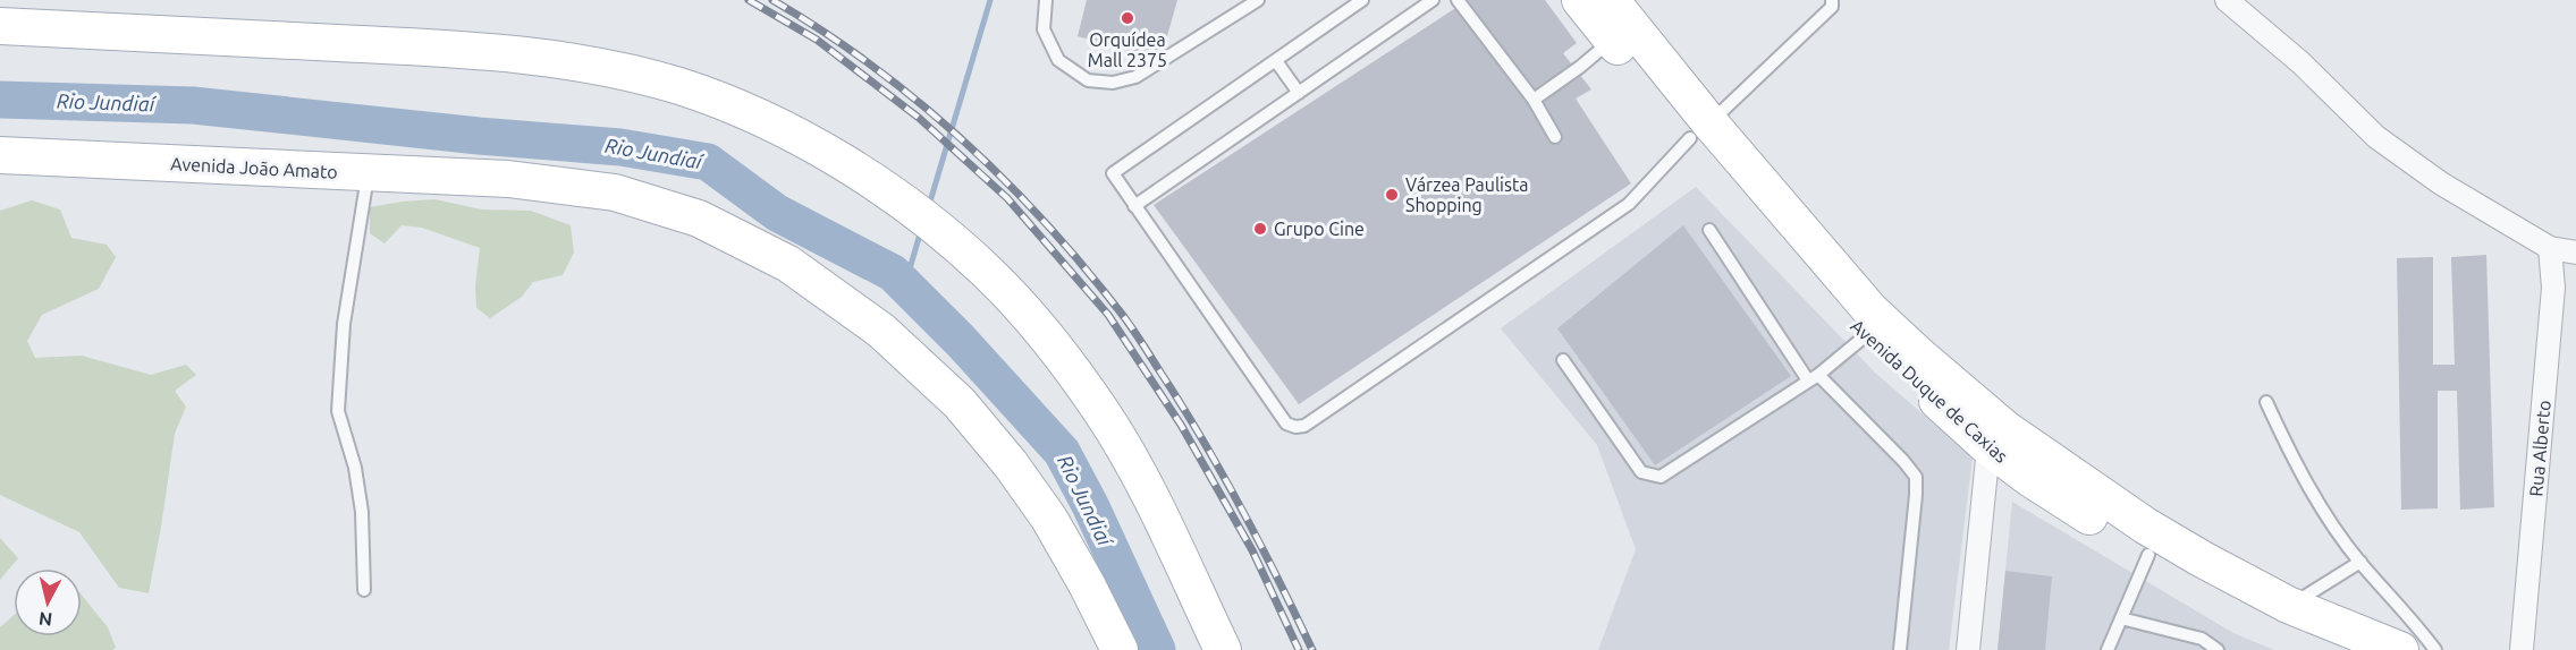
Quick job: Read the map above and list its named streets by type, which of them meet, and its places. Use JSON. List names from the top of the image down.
{
  "streets": {
    "main road": ["Avenida João Amato", "Avenida Duque de Caxias"],
    "street": ["Rua Alberto"]
  },
  "water": ["Rio Jundiaí"],
  "places": ["Orquídea Mall 2375", "Várzea Paulista Shopping", "Grupo Cine"],
  "north": "bottom"
}
